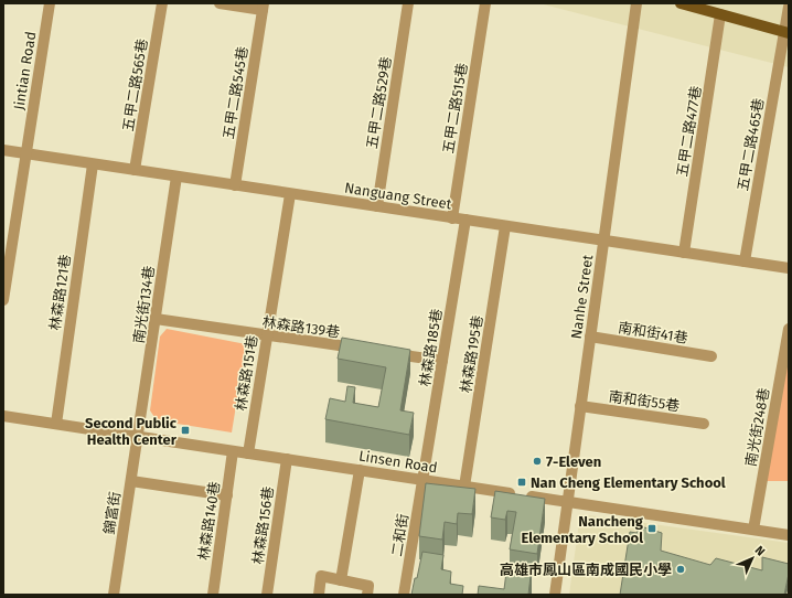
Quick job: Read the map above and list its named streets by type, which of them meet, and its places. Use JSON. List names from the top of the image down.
{
  "streets": {
    "street": [
      "Jintian Road",
      "五甲二路565巷",
      "五甲二路545巷",
      "五甲二路529巷",
      "五甲二路515巷",
      "五甲二路477巷",
      "五甲二路465巷",
      "Nanguang Street",
      "林森路121巷",
      "Nanhe Street",
      "南光街134巷",
      "林森路139巷",
      "南和街41巷",
      "林森路185巷",
      "林森路195巷",
      "林森路151巷",
      "南和街55巷",
      "南光街248巷",
      "Linsen Road",
      "錦富街",
      "林森路140巷",
      "林森路156巷",
      "二和街"
    ]
  },
  "crossings": [
    ["Jintian Road", "Nanguang Street"],
    ["五甲二路565巷", "Nanguang Street"],
    ["五甲二路545巷", "Nanguang Street"],
    ["五甲二路529巷", "Nanguang Street"],
    ["五甲二路515巷", "Nanguang Street"],
    ["五甲二路477巷", "Nanguang Street"],
    ["五甲二路465巷", "Nanguang Street"],
    ["Nanguang Street", "林森路121巷"],
    ["Nanguang Street", "Nanhe Street"],
    ["Nanguang Street", "南光街134巷"],
    ["Nanguang Street", "林森路185巷"],
    ["Nanguang Street", "林森路195巷"],
    ["Nanguang Street", "林森路151巷"],
    ["林森路121巷", "Linsen Road"],
    ["Nanhe Street", "南和街41巷"],
    ["Nanhe Street", "南和街55巷"],
    ["Nanhe Street", "Linsen Road"],
    ["南光街134巷", "林森路139巷"],
    ["南光街134巷", "Linsen Road"],
    ["南光街134巷", "錦富街"],
    ["林森路139巷", "林森路151巷"],
    ["林森路185巷", "Linsen Road"],
    ["林森路185巷", "二和街"],
    ["林森路195巷", "Linsen Road"],
    ["林森路151巷", "Linsen Road"],
    ["南光街248巷", "Linsen Road"],
    ["Linsen Road", "錦富街"],
    ["Linsen Road", "林森路140巷"],
    ["Linsen Road", "林森路156巷"],
    ["Linsen Road", "二和街"]
  ],
  "places": {
    "transit": ["Second Public Health Center", "Nan Cheng Elementary School", "Nancheng Elementary School"],
    "other": ["7-Eleven", "高雄市鳳山區南成國民小學"]
  },
  "north": "top right"
}
